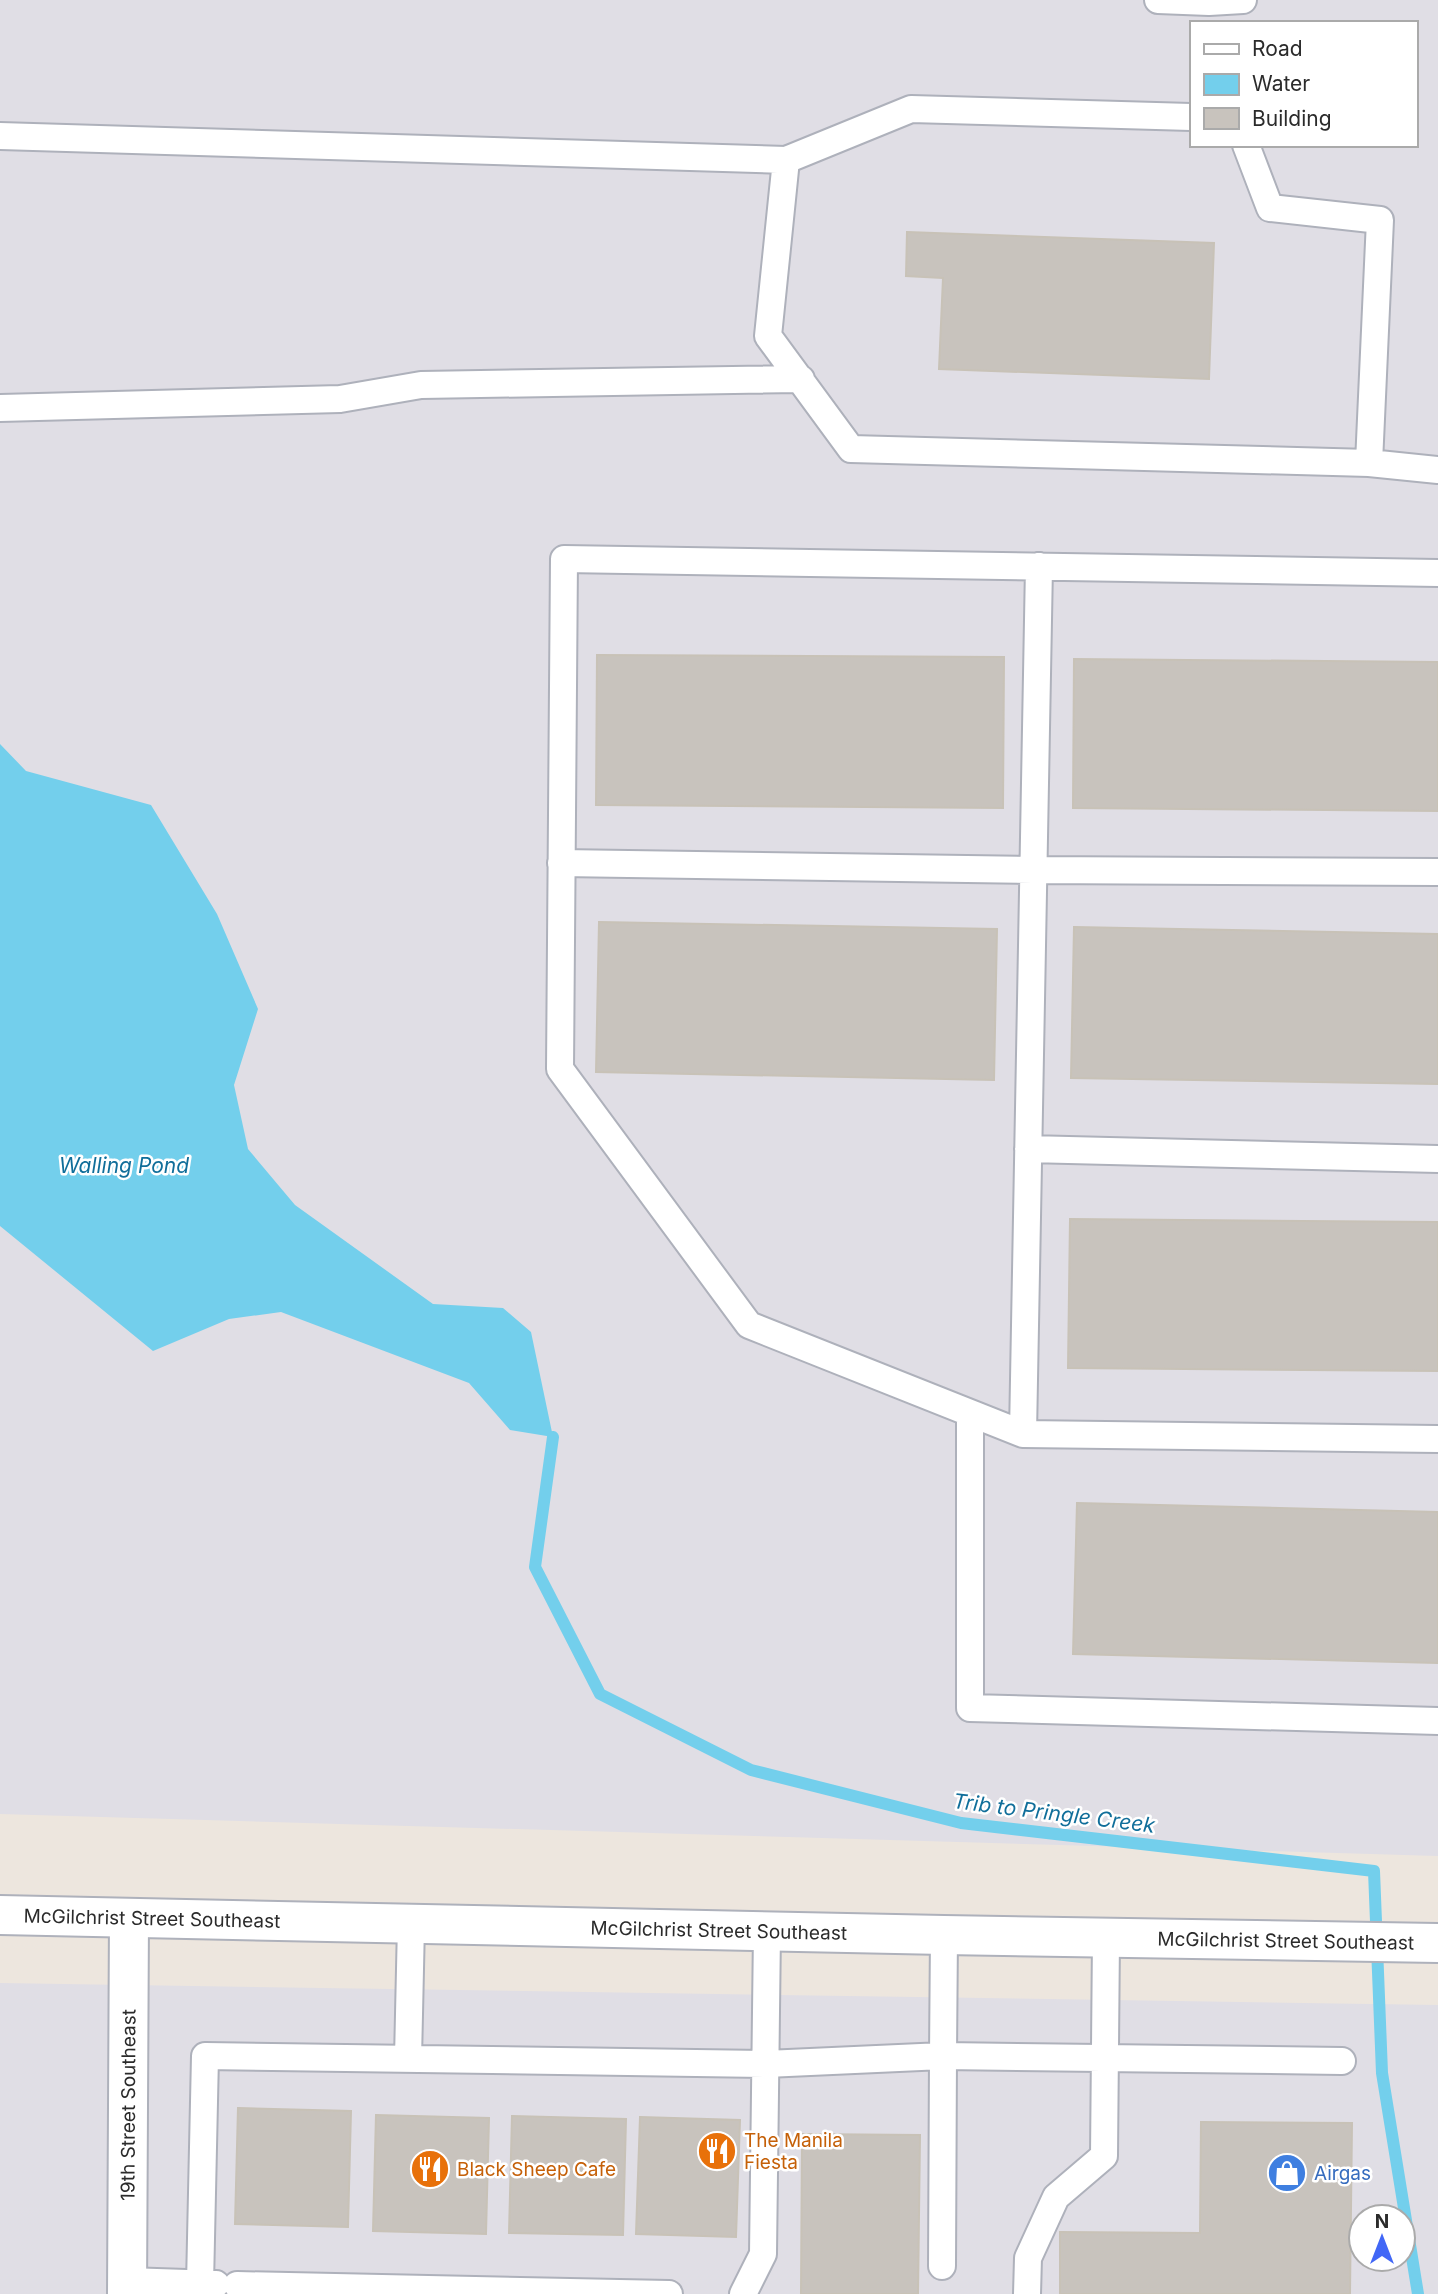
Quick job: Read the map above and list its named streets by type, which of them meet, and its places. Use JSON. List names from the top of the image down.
{
  "streets": {
    "street": ["McGilchrist Street Southeast", "19th Street Southeast"]
  },
  "crossings": [
    ["McGilchrist Street Southeast", "19th Street Southeast"]
  ],
  "water": ["Walling Pond", "Trib to Pringle Creek"],
  "places": {
    "restaurant": ["The Manila Fiesta", "Black Sheep Cafe"],
    "shop": ["Airgas"]
  },
  "legend": ["Road", "Water", "Building"],
  "north": "top"
}
